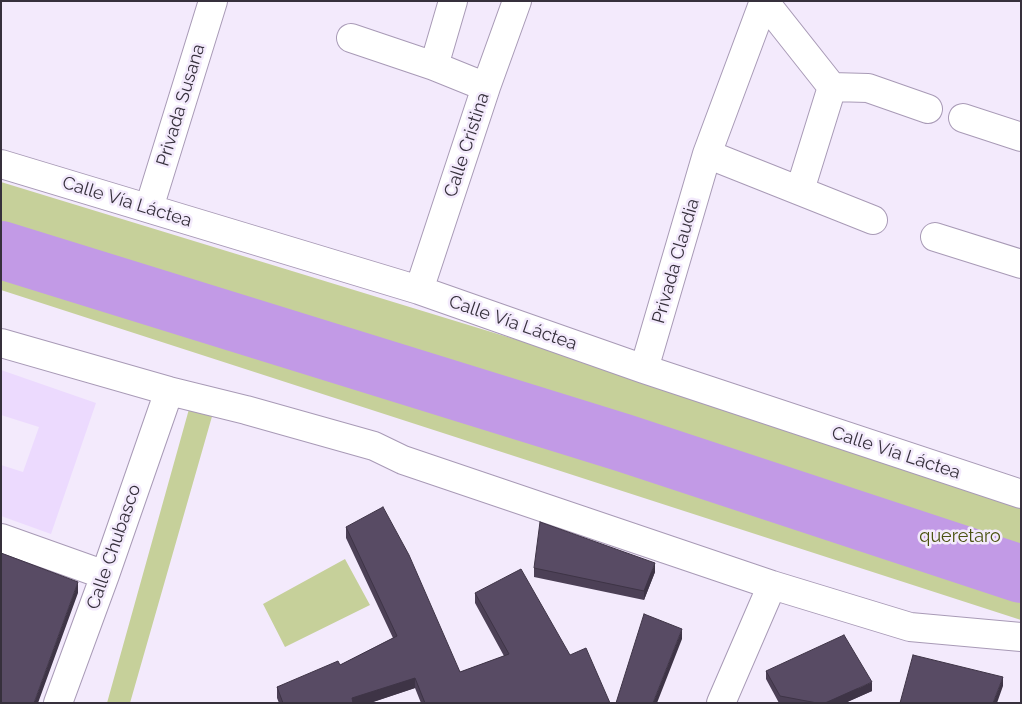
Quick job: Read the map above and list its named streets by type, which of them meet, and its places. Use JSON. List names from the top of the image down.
{
  "streets": {
    "street": [
      "Privada Susana",
      "Calle Cristina",
      "Calle Vía Láctea",
      "Privada Claudia",
      "Calle Chubasco"
    ]
  },
  "crossings": [
    ["Privada Susana", "Calle Vía Láctea"],
    ["Calle Cristina", "Calle Vía Láctea"],
    ["Calle Vía Láctea", "Privada Claudia"]
  ],
  "parks": ["queretaro"]
}
